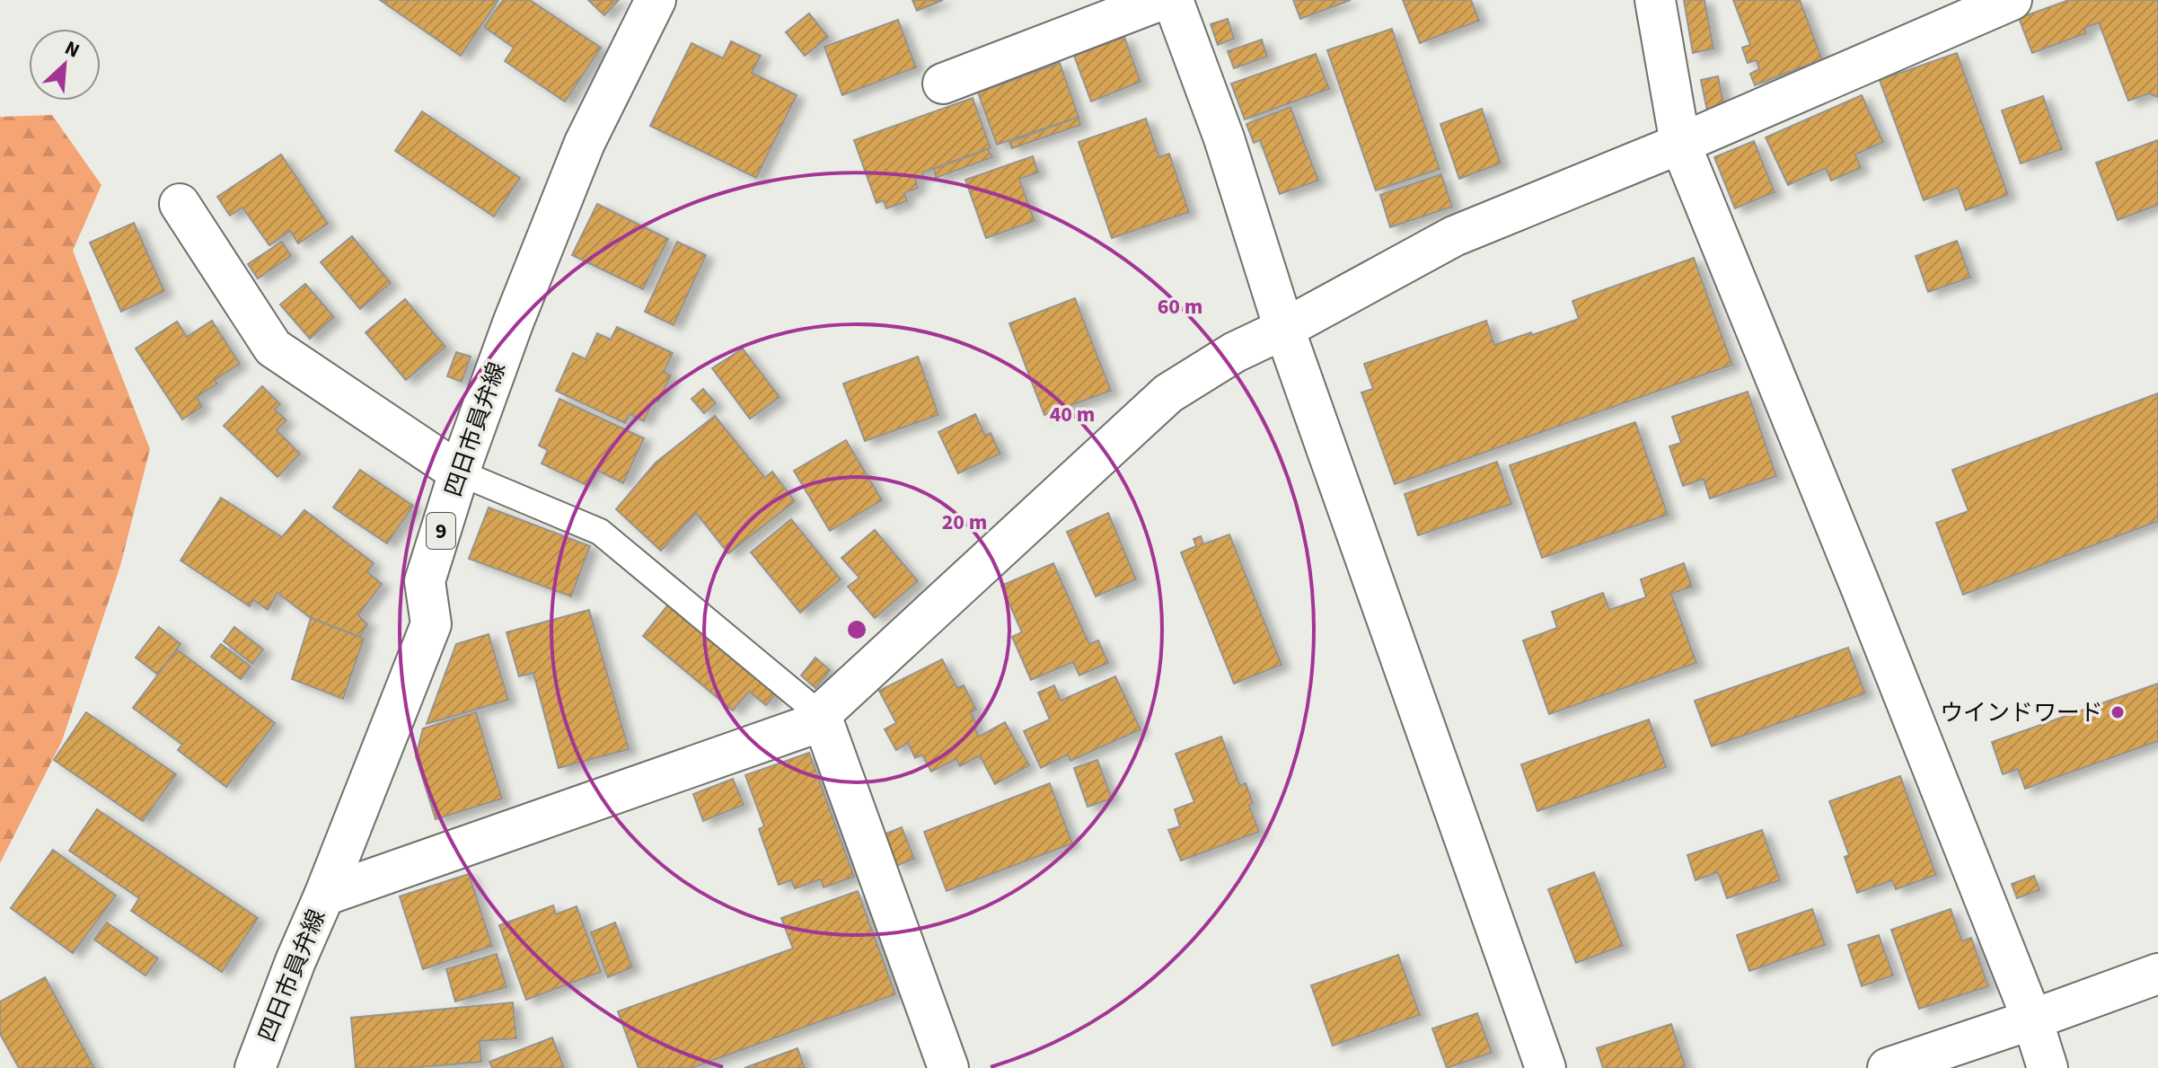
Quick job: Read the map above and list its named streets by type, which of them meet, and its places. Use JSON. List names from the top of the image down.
{
  "streets": {
    "street": ["四日市員弁線", "9"]
  },
  "places": ["ウインドワード"],
  "north": "top right",
  "rings": ["60 m", "40 m", "20 m"]
}
